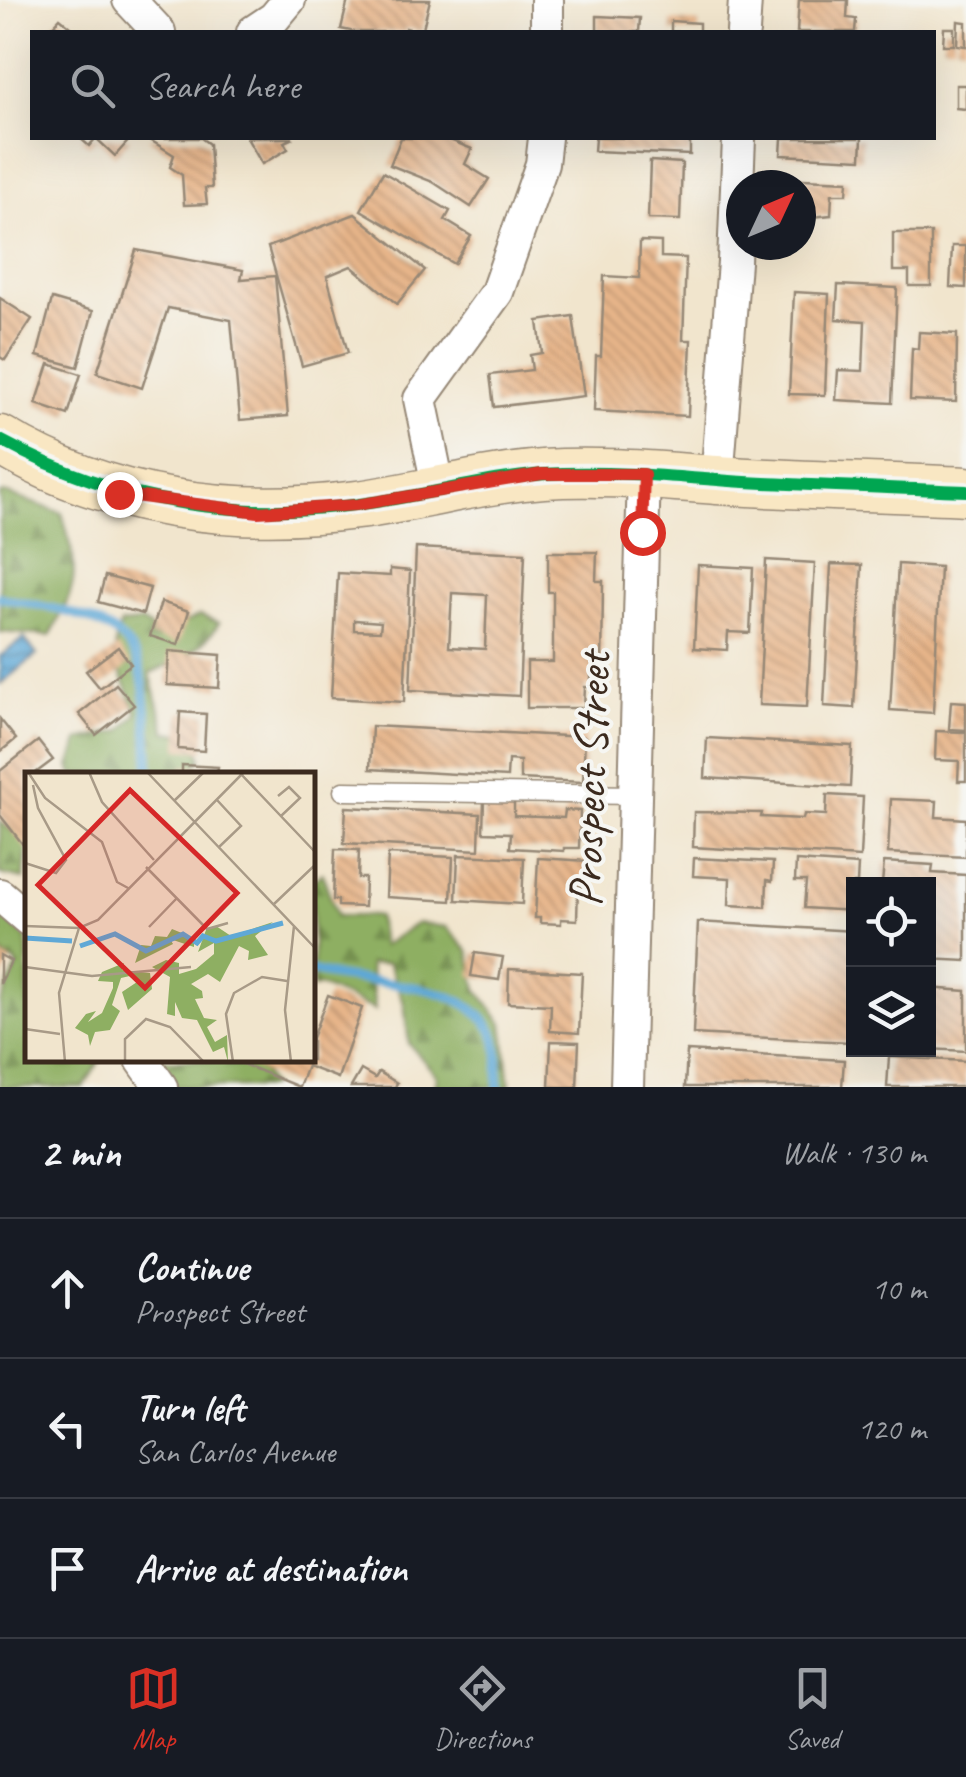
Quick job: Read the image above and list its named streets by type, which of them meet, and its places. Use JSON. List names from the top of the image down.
{
  "streets": {
    "street": ["Prospect Street"]
  },
  "north": "top right",
  "page": {
    "search": "Search here",
    "heading": ["2 min", "Walk · 130 m"],
    "list": [
      ["Continue", "Prospect Street", "10 m"],
      ["Turn left", "San Carlos Avenue", "120 m"],
      "Arrive at destination"
    ],
    "nav": ["Map", "Directions", "Saved"]
  }
}
